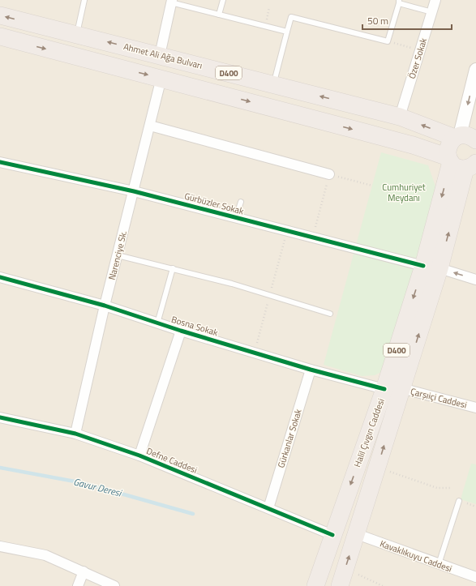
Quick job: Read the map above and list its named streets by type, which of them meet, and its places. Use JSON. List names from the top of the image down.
{
  "streets": {
    "highway": ["Ahmet Ali Ağa Bulvarı", "D400", "Halil Çıvgın Caddesi"],
    "street": [
      "Özer Sokak",
      "Gürbüzler Sokak",
      "Narenciye Sk.",
      "Bosna Sokak",
      "Çarşıiçi Caddesi",
      "Gürkanlar Sokak",
      "Defne Caddesi",
      "Kavaklıkuyu Caddesi"
    ]
  },
  "crossings": [
    ["Ahmet Ali Ağa Bulvarı", "Özer Sokak"],
    ["Ahmet Ali Ağa Bulvarı", "Halil Çıvgın Caddesi"],
    ["D400", "Narenciye Sk."],
    ["D400", "Halil Çıvgın Caddesi"],
    ["D400", "Defne Caddesi"],
    ["D400", "Kavaklıkuyu Caddesi"],
    ["Gürbüzler Sokak", "Narenciye Sk."],
    ["Gürbüzler Sokak", "Halil Çıvgın Caddesi"],
    ["Narenciye Sk.", "Bosna Sokak"],
    ["Narenciye Sk.", "Defne Caddesi"],
    ["Bosna Sokak", "Halil Çıvgın Caddesi"],
    ["Bosna Sokak", "Gürkanlar Sokak"],
    ["Çarşıiçi Caddesi", "Halil Çıvgın Caddesi"],
    ["Halil Çıvgın Caddesi", "Defne Caddesi"],
    ["Halil Çıvgın Caddesi", "Kavaklıkuyu Caddesi"],
    ["Gürkanlar Sokak", "Defne Caddesi"]
  ],
  "water": ["Gavur Deresi"],
  "parks": ["Cumhuriyet Meydanı"],
  "scale_bar": "50 m"
}
